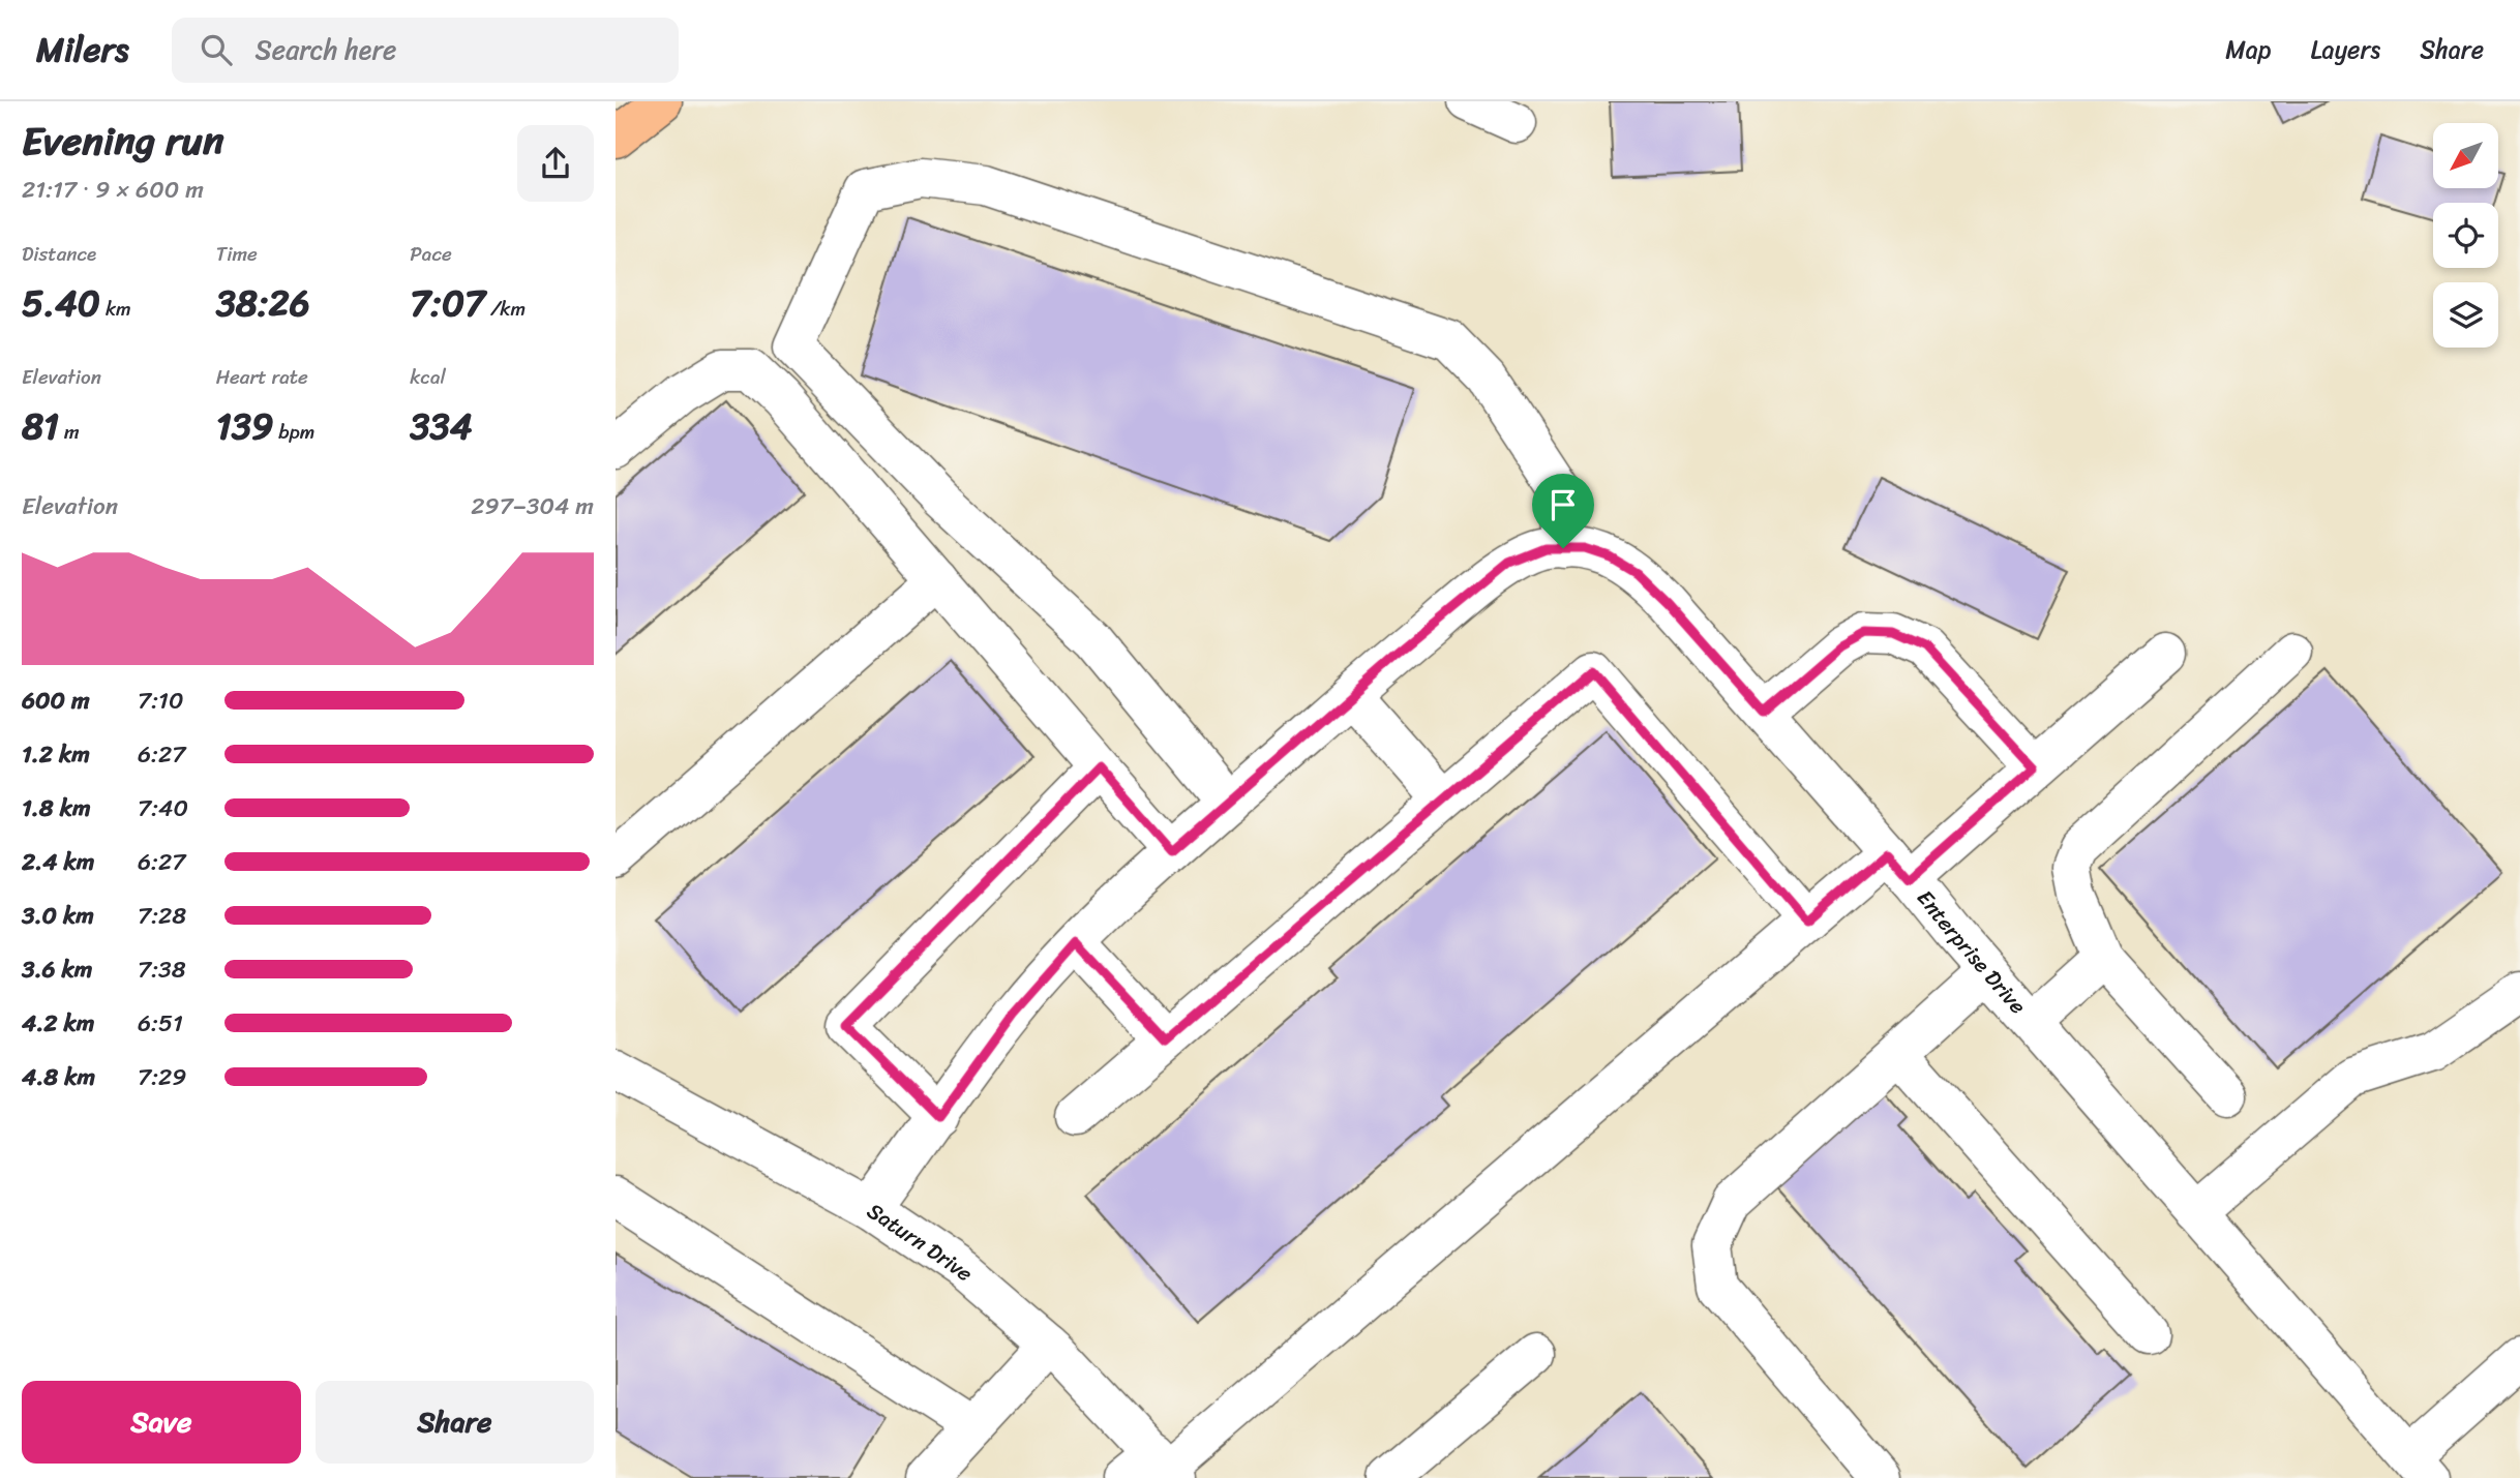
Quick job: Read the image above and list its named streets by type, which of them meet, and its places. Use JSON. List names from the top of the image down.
{
  "streets": {
    "street": ["Enterprise Drive", "Saturn Drive"]
  },
  "crossings": [
    ["Enterprise Drive", "Saturn Drive"]
  ],
  "north": "bottom left",
  "page": {
    "header": "Milers",
    "search": "Search here",
    "nav": ["Map", "Layers", "Share"],
    "heading": ["Evening run", "21:17 · 9 × 600 m"],
    "stats": [
      ["Distance", "5.40 km"],
      ["Time", "38:26"],
      ["Pace", "7:07 /km"],
      ["Elevation", "81 m"],
      ["Heart rate", "139 bpm"],
      ["kcal", "334"]
    ],
    "chart": ["Elevation", "297–304 m"],
    "list": [
      {
        "name": "600 m",
        "note": "7:10"
      },
      {
        "name": "1.2 km",
        "note": "6:27"
      },
      {
        "name": "1.8 km",
        "note": "7:40"
      },
      {
        "name": "2.4 km",
        "note": "6:27"
      },
      {
        "name": "3.0 km",
        "note": "7:28"
      },
      {
        "name": "3.6 km",
        "note": "7:38"
      },
      {
        "name": "4.2 km",
        "note": "6:51"
      },
      {
        "name": "4.8 km",
        "note": "7:29"
      }
    ],
    "buttons": ["Save", "Share"]
  }
}
